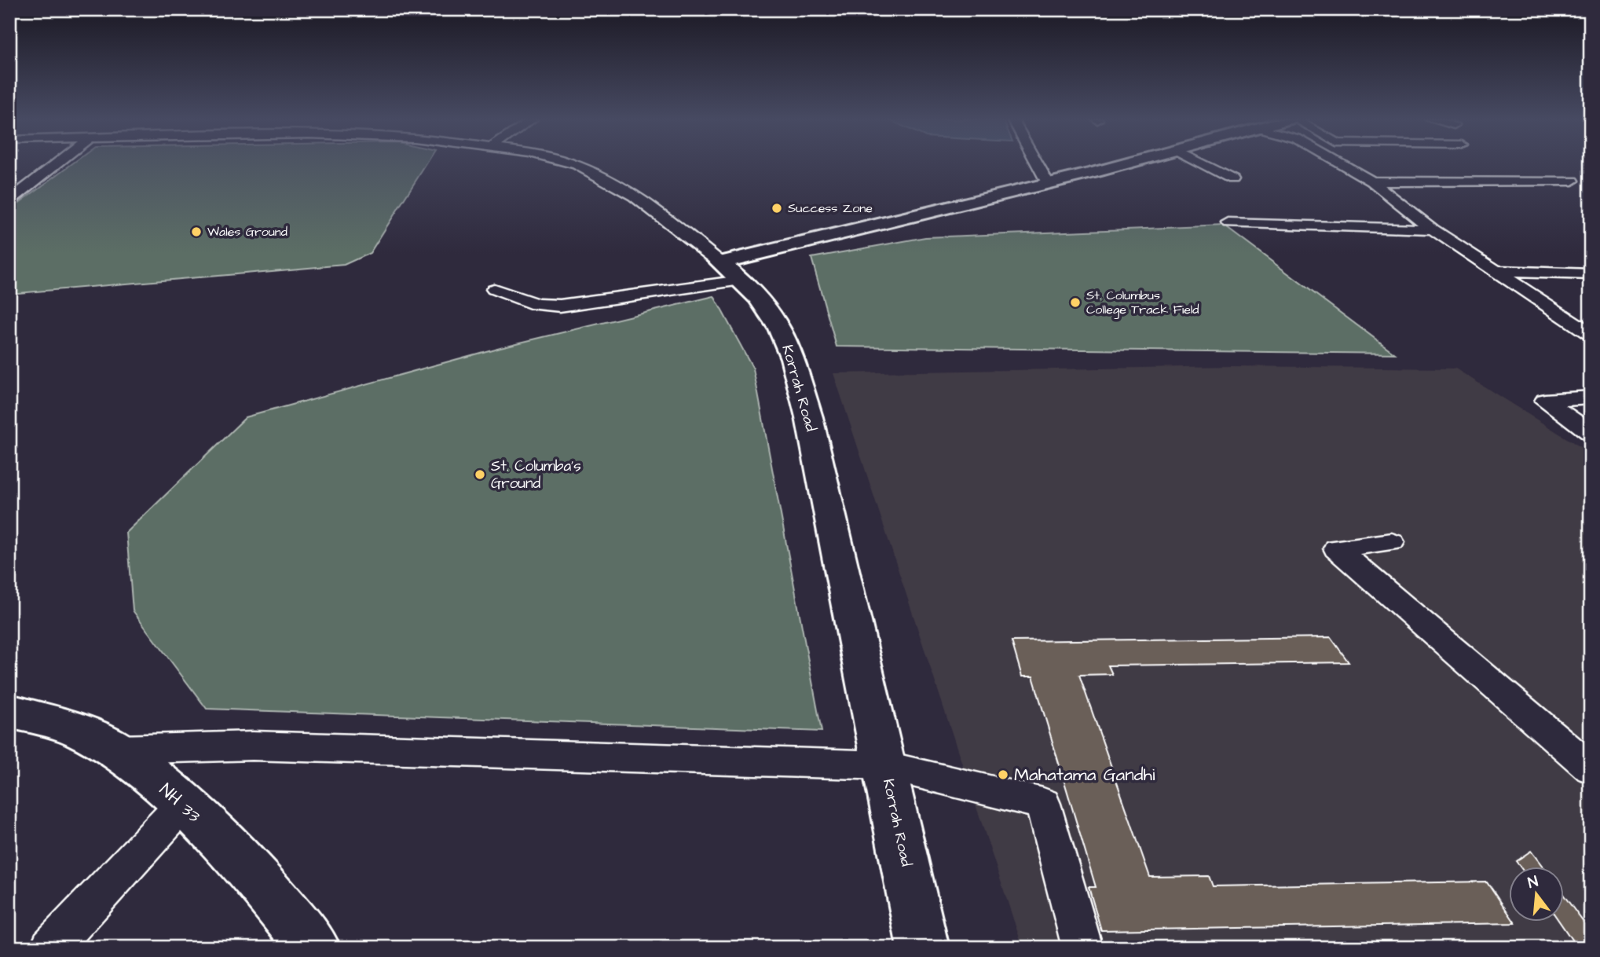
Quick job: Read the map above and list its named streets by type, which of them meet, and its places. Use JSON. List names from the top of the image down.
{
  "streets": {
    "main road": ["Korrah Road", "NH 33"]
  },
  "places": [
    "Success Zone",
    "Wales Ground",
    "St. Columbus College Track Field",
    "St. Columba's Ground",
    "Mahatama Gandhi"
  ],
  "north": "top"
}
